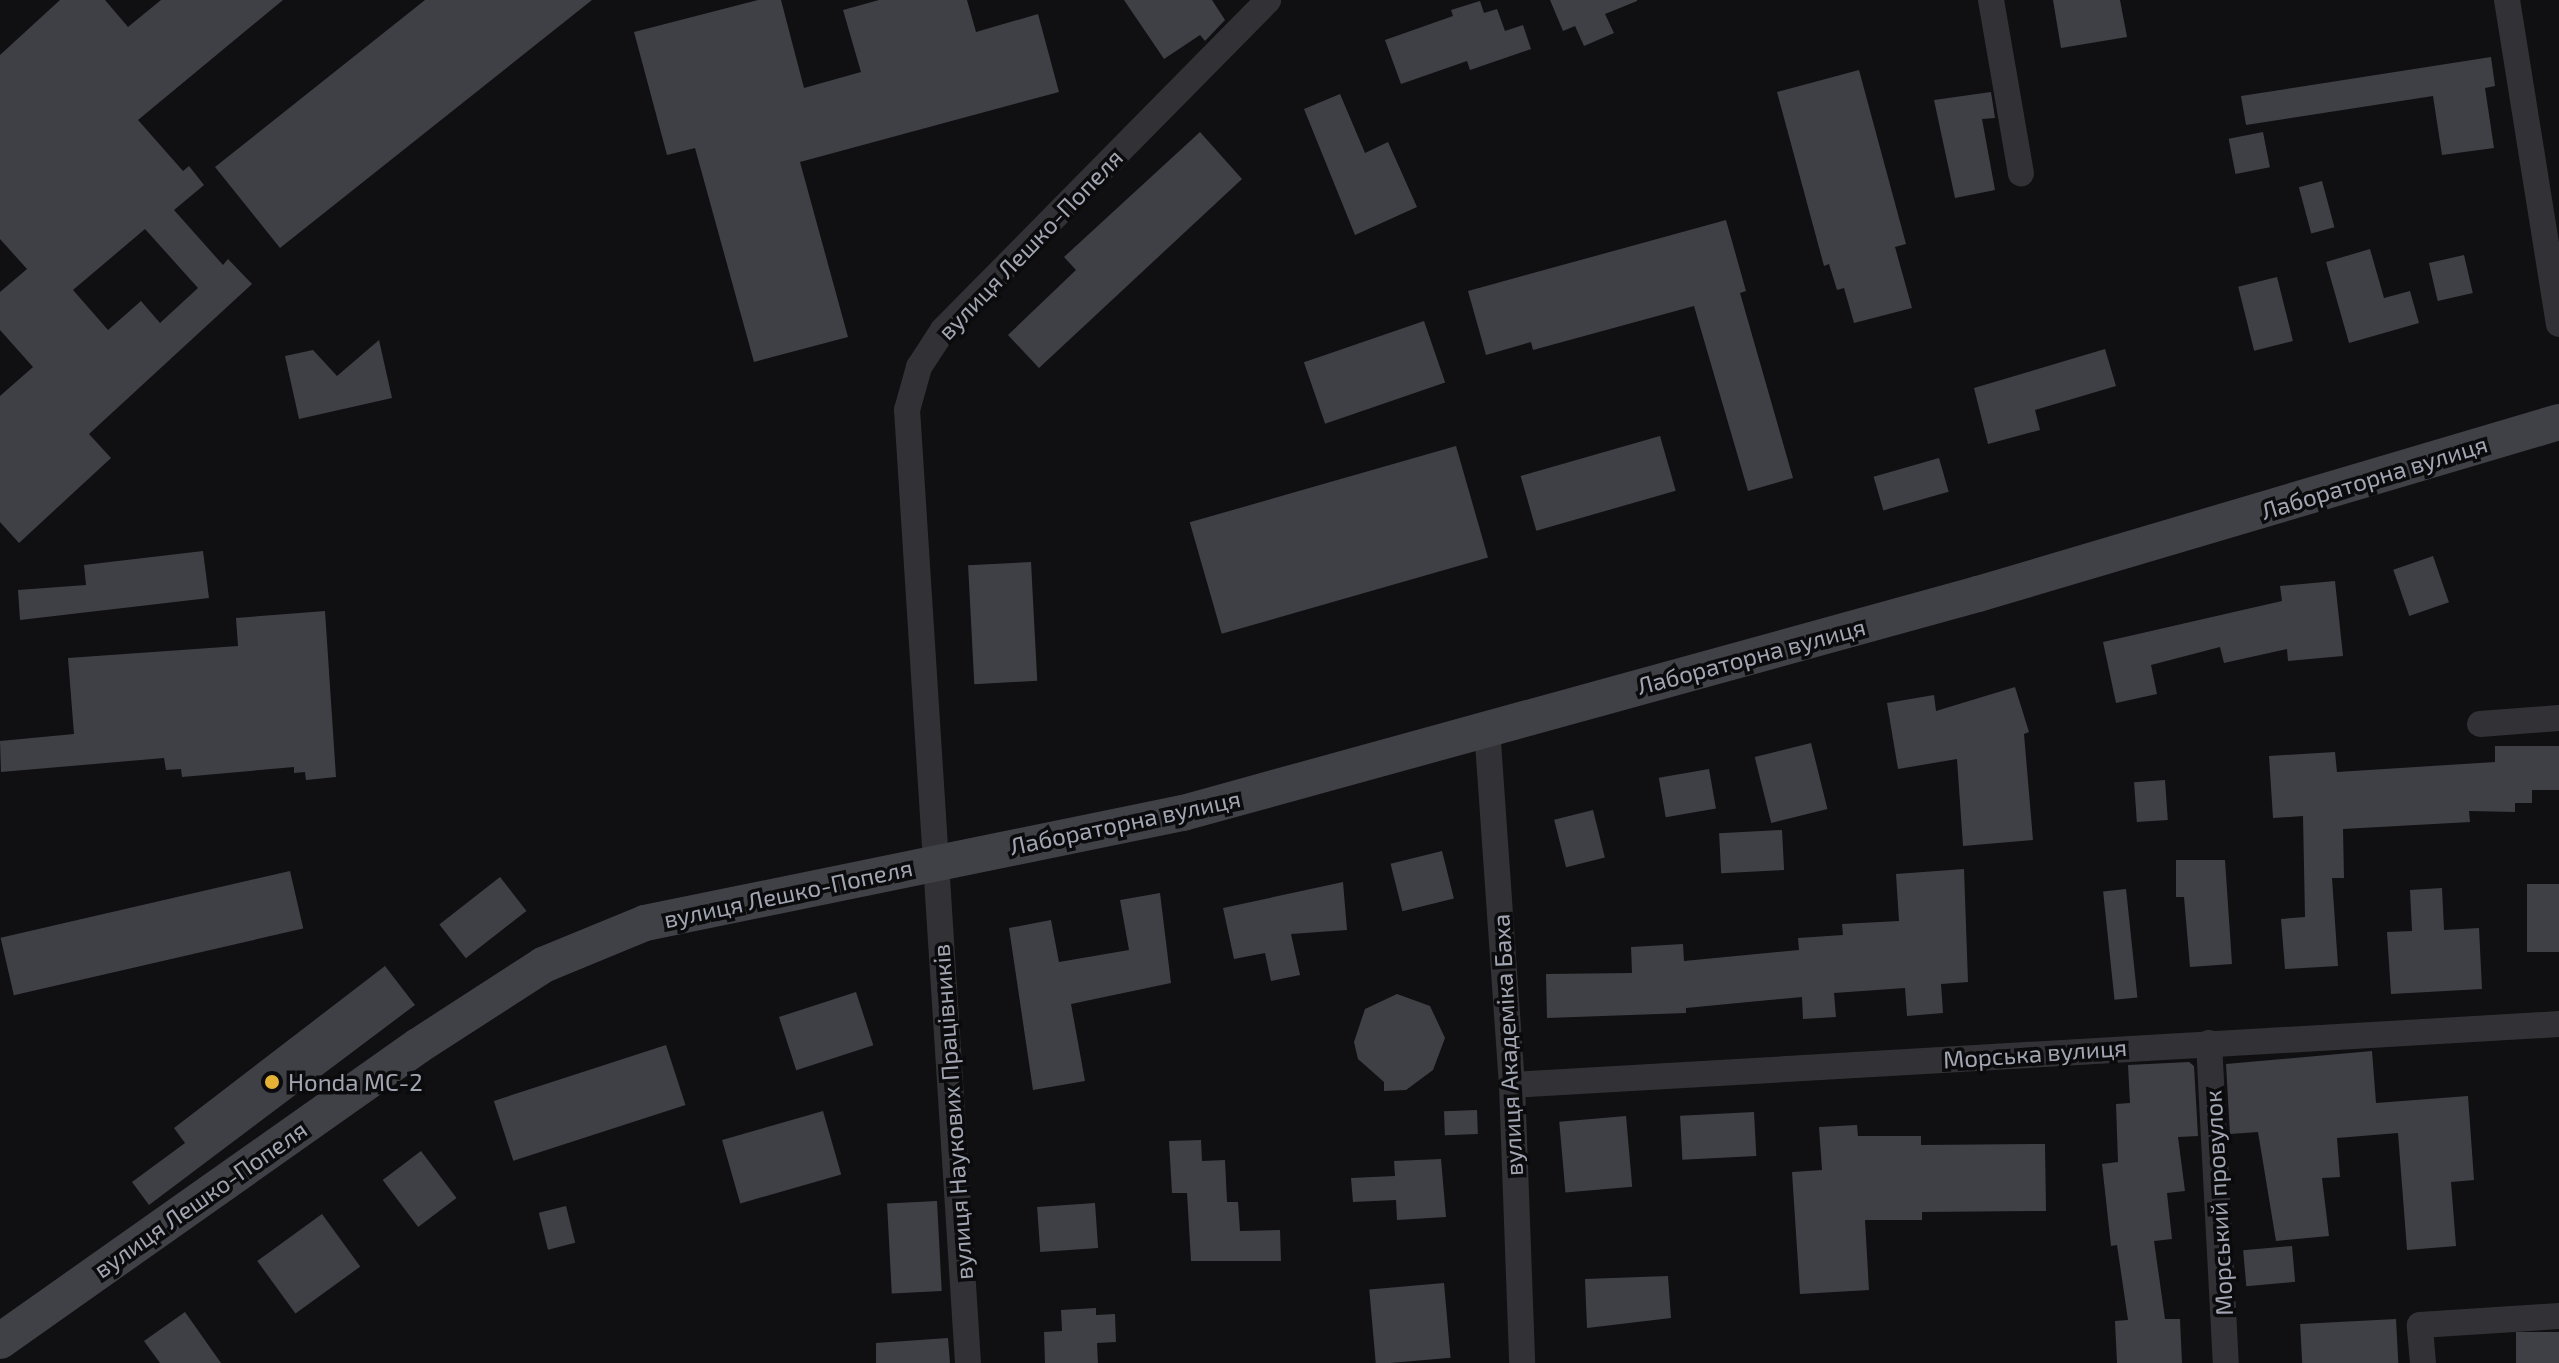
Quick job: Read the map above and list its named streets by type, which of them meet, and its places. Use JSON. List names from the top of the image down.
{
  "streets": {
    "main road": ["вулиця Лешко-Попеля", "Лабораторна вулиця"],
    "street": [
      "вулиця Академіка Баха",
      "Морська вулиця",
      "вулиця Наукових Працівників",
      "Морський провулок"
    ]
  },
  "crossings": [
    ["вулиця Лешко-Попеля", "Лабораторна вулиця"],
    ["вулиця Лешко-Попеля", "вулиця Наукових Працівників"],
    ["Лабораторна вулиця", "вулиця Академіка Баха"],
    ["Лабораторна вулиця", "вулиця Наукових Працівників"],
    ["вулиця Академіка Баха", "Морська вулиця"],
    ["Морська вулиця", "Морський провулок"]
  ],
  "places": ["Honda МС-2"]
}
